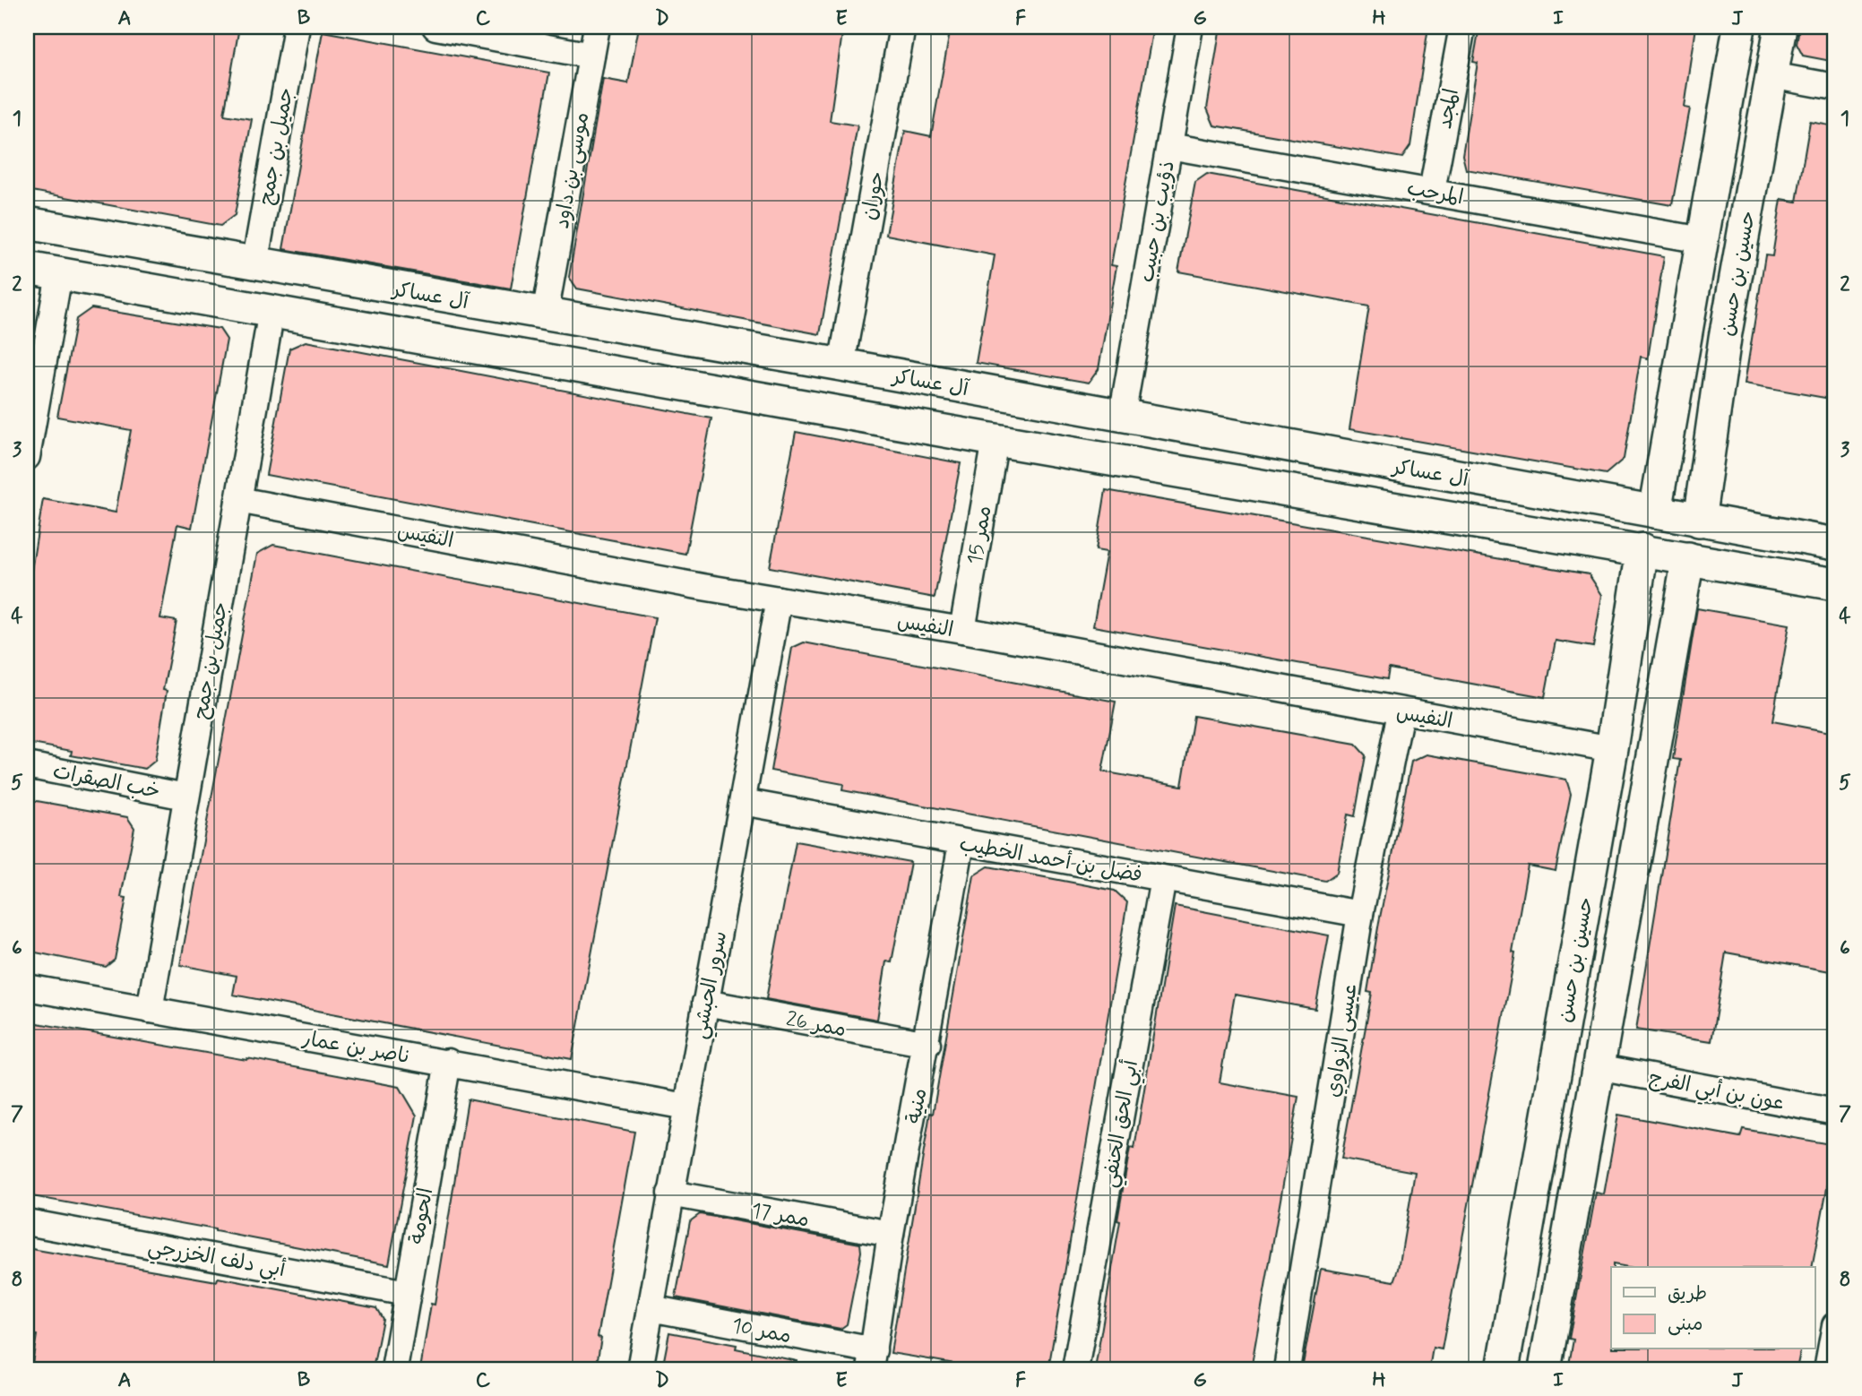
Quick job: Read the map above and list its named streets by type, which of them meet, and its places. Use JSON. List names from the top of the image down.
{
  "streets": {
    "street": [
      "المجد",
      "جميل بن جمح",
      "موسى بن داود",
      "المرحب",
      "حوران",
      "ذؤيب بن حبيب",
      "حسين بن حسن",
      "آل عساكر",
      "النفيس",
      "ممر 15",
      "خب الصقرات",
      "فضل بن أحمد الخطيب",
      "سرور الحبشي",
      "ممر 26",
      "عيسى الزواوي",
      "ناصر بن عمار",
      "عون بن أبي الفرج",
      "منية",
      "أبي الحق الحنفي",
      "ممر 17",
      "الحومة",
      "أبي دلف الخزرجي",
      "ممر 10"
    ]
  },
  "crossings": [
    ["المجد", "المرحب"],
    ["جميل بن جمح", "آل عساكر"],
    ["جميل بن جمح", "النفيس"],
    ["جميل بن جمح", "خب الصقرات"],
    ["جميل بن جمح", "ناصر بن عمار"],
    ["موسى بن داود", "آل عساكر"],
    ["المرحب", "ذؤيب بن حبيب"],
    ["المرحب", "حسين بن حسن"],
    ["حوران", "آل عساكر"],
    ["ذؤيب بن حبيب", "آل عساكر"],
    ["حسين بن حسن", "آل عساكر"],
    ["حسين بن حسن", "النفيس"],
    ["حسين بن حسن", "عون بن أبي الفرج"],
    ["آل عساكر", "ممر 15"],
    ["النفيس", "ممر 15"],
    ["النفيس", "سرور الحبشي"],
    ["النفيس", "عيسى الزواوي"],
    ["فضل بن أحمد الخطيب", "سرور الحبشي"],
    ["فضل بن أحمد الخطيب", "عيسى الزواوي"],
    ["فضل بن أحمد الخطيب", "منية"],
    ["فضل بن أحمد الخطيب", "أبي الحق الحنفي"],
    ["سرور الحبشي", "ممر 26"],
    ["سرور الحبشي", "ناصر بن عمار"],
    ["سرور الحبشي", "ممر 17"],
    ["سرور الحبشي", "ممر 10"],
    ["ممر 26", "منية"],
    ["ناصر بن عمار", "الحومة"],
    ["منية", "ممر 17"],
    ["منية", "ممر 10"],
    ["الحومة", "أبي دلف الخزرجي"]
  ],
  "legend": ["طريق", "مبنى"],
  "grid": {
    "columns": [
      "A",
      "B",
      "C",
      "D",
      "E",
      "F",
      "G",
      "H",
      "I",
      "J"
    ],
    "rows": [
      "1",
      "2",
      "3",
      "4",
      "5",
      "6",
      "7",
      "8"
    ]
  }
}
